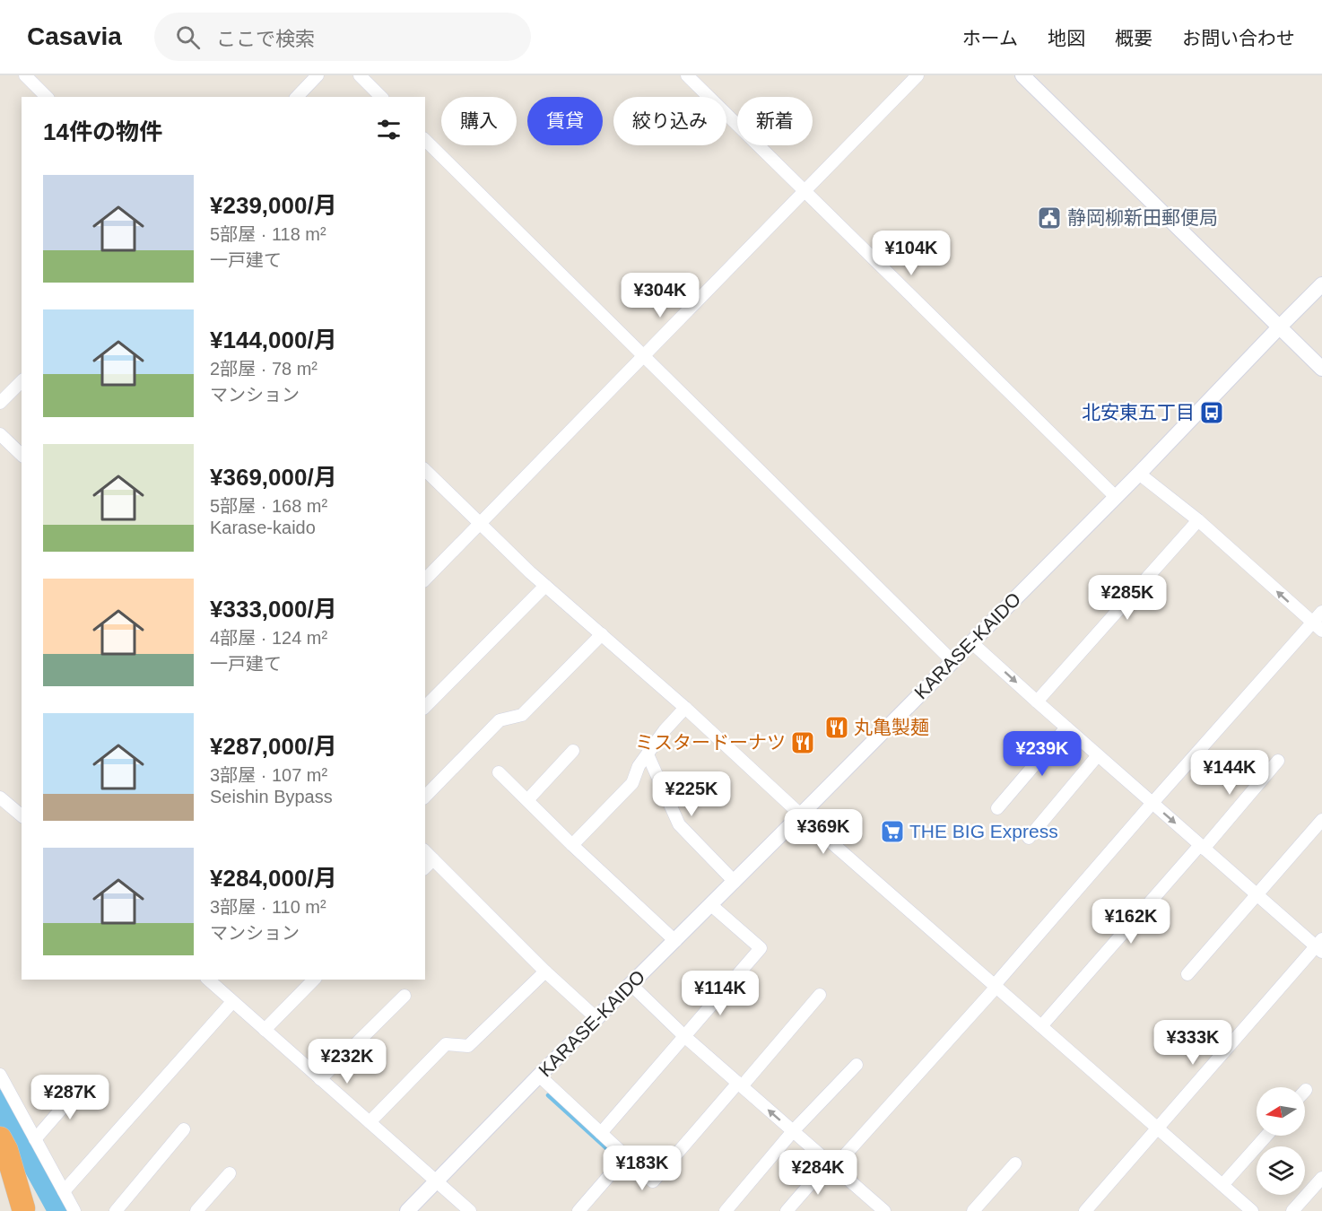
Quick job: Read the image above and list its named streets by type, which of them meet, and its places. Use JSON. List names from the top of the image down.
{
  "streets": {
    "street": ["KARASE-KAIDO"]
  },
  "places": {
    "public building": ["静岡柳新田郵便局"],
    "bus stop": ["北安東五丁目"],
    "restaurant": ["丸亀製麺", "ミスタードーナツ"],
    "supermarket": ["THE BIG Express"]
  },
  "north": "left",
  "page": {
    "header": "Casavia",
    "search": "ここで検索",
    "nav": [
      "ホーム",
      "地図",
      "概要",
      "お問い合わせ"
    ],
    "chip": [
      "購入",
      "賃貸",
      "絞り込み",
      "新着"
    ],
    "heading": "14件の物件",
    "list": [
      {
        "name": "¥239,000/月",
        "note": "5部屋 · 118 m² · 一戸建て"
      },
      {
        "name": "¥144,000/月",
        "note": "2部屋 · 78 m² · マンション"
      },
      {
        "name": "¥369,000/月",
        "note": "5部屋 · 168 m² · Karase-kaido"
      },
      {
        "name": "¥333,000/月",
        "note": "4部屋 · 124 m² · 一戸建て"
      },
      {
        "name": "¥287,000/月",
        "note": "3部屋 · 107 m² · Seishin Bypass"
      },
      {
        "name": "¥284,000/月",
        "note": "3部屋 · 110 m² · マンション"
      }
    ],
    "price": [
      "¥104K",
      "¥304K",
      "¥285K",
      "¥239K",
      "¥144K",
      "¥225K",
      "¥369K",
      "¥162K",
      "¥114K",
      "¥333K",
      "¥232K",
      "¥287K",
      "¥183K",
      "¥284K"
    ]
  }
}
